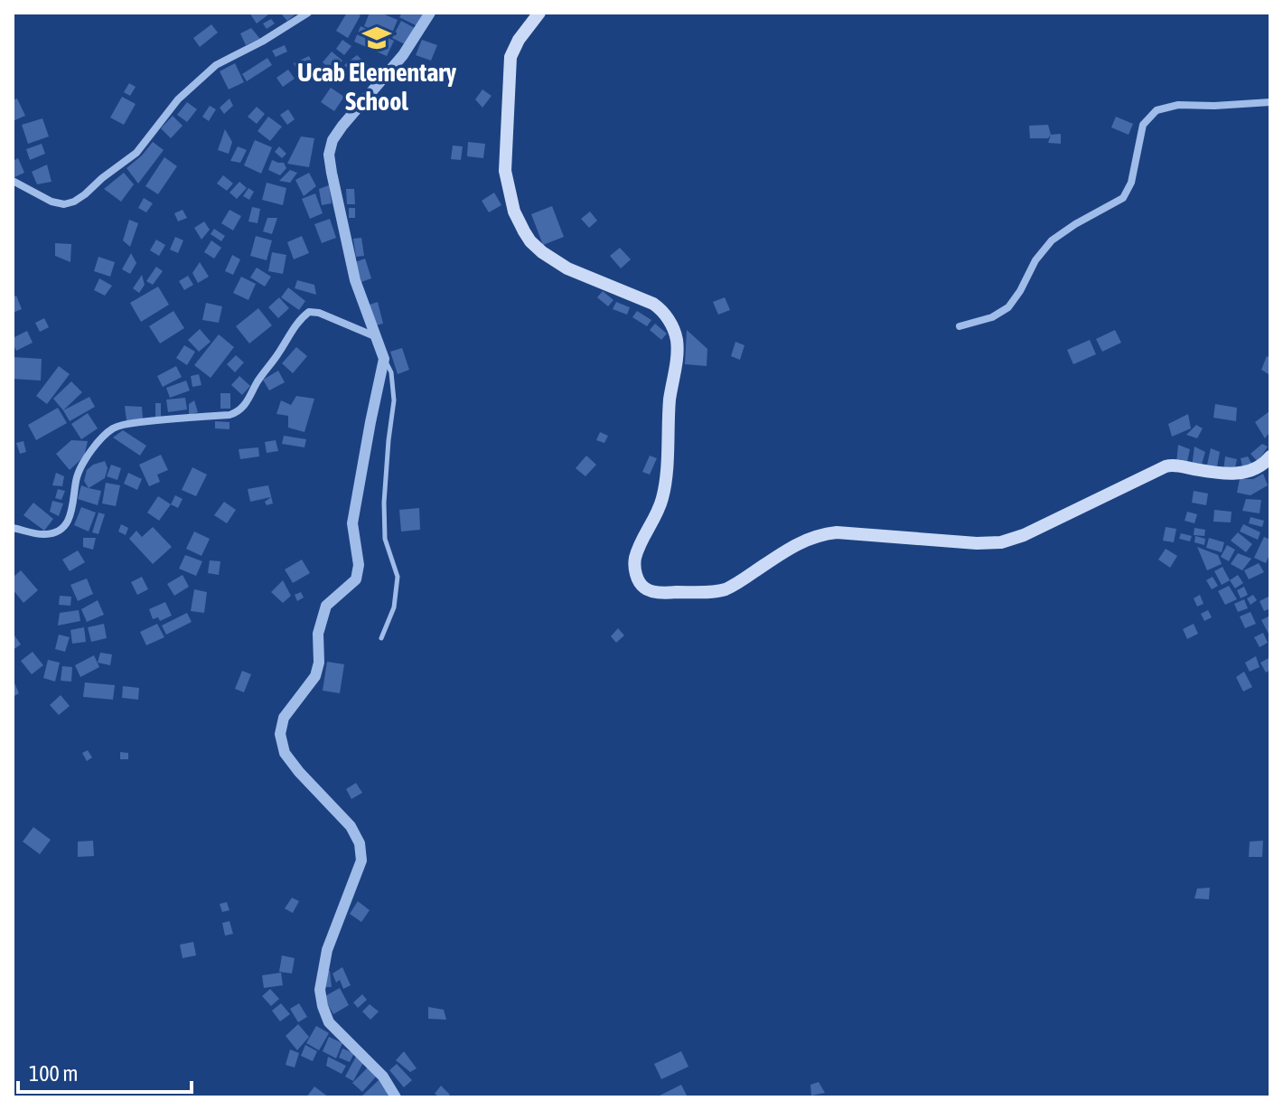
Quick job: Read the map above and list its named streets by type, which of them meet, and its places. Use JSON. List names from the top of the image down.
{
  "places": {
    "school or university": ["Ucab Elementary School"]
  },
  "scale_bar": "100 m"
}
